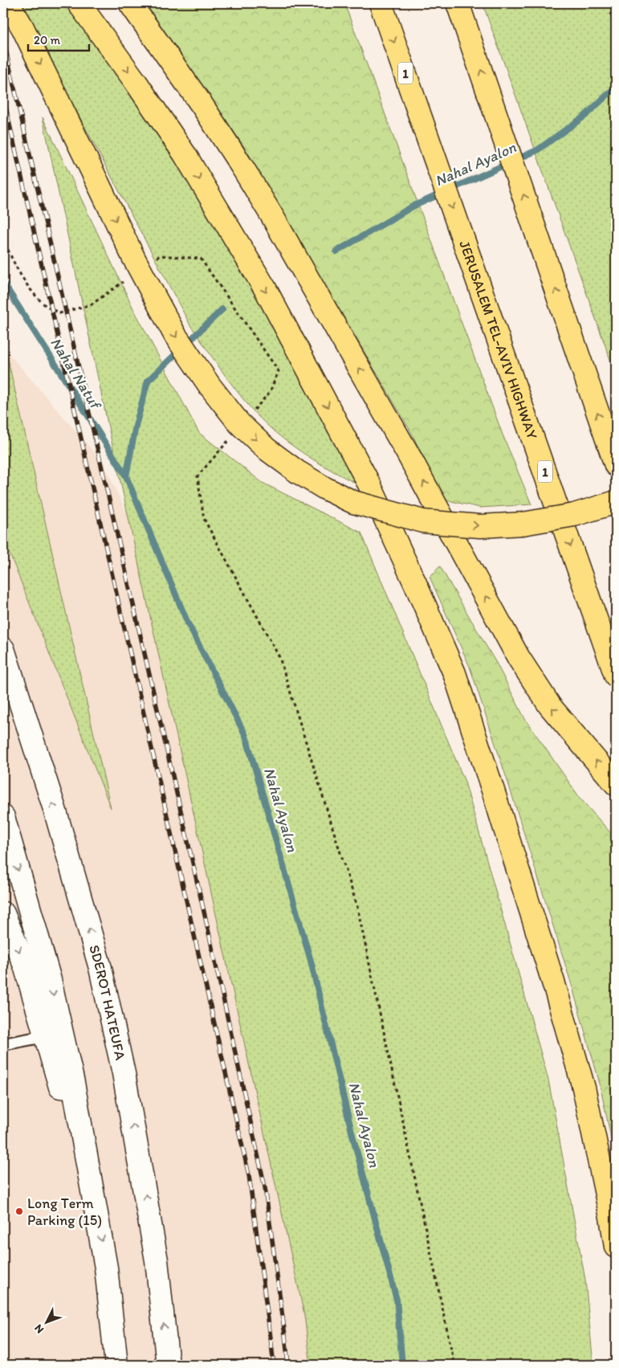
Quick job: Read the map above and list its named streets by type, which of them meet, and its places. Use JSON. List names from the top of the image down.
{
  "streets": {
    "highway": ["1", "JERUSALEM TEL-AVIV HIGHWAY"],
    "main road": ["SDEROT HATEUFA"]
  },
  "water": ["Nahal Ayalon", "Nahal Natuf"],
  "places": ["Long Term Parking (15)"],
  "scale_bar": "20 m",
  "north": "bottom left"
}
